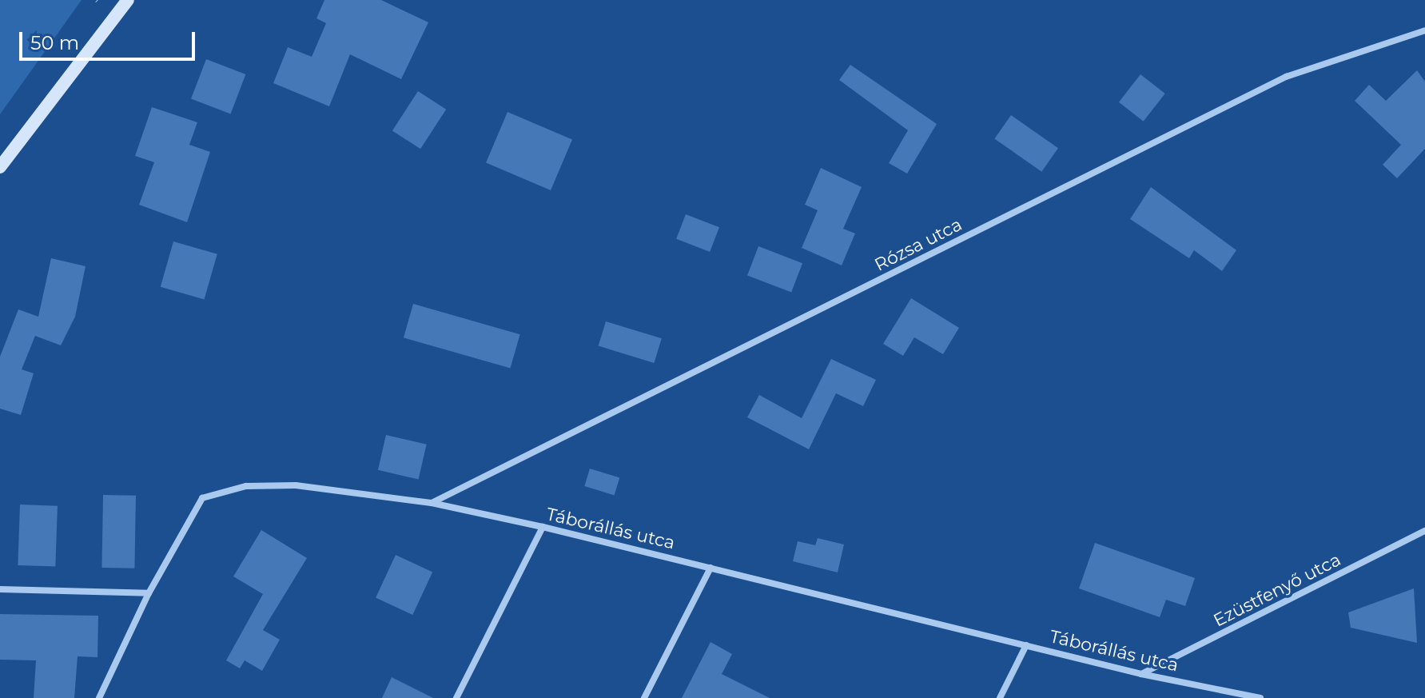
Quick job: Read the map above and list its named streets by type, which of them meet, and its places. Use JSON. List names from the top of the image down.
{
  "streets": {
    "street": ["Rózsa utca", "Táborállás utca", "Ezüstfenyő utca"]
  },
  "crossings": [
    ["Rózsa utca", "Táborállás utca"],
    ["Táborállás utca", "Ezüstfenyő utca"]
  ],
  "scale_bar": "50 m"
}
